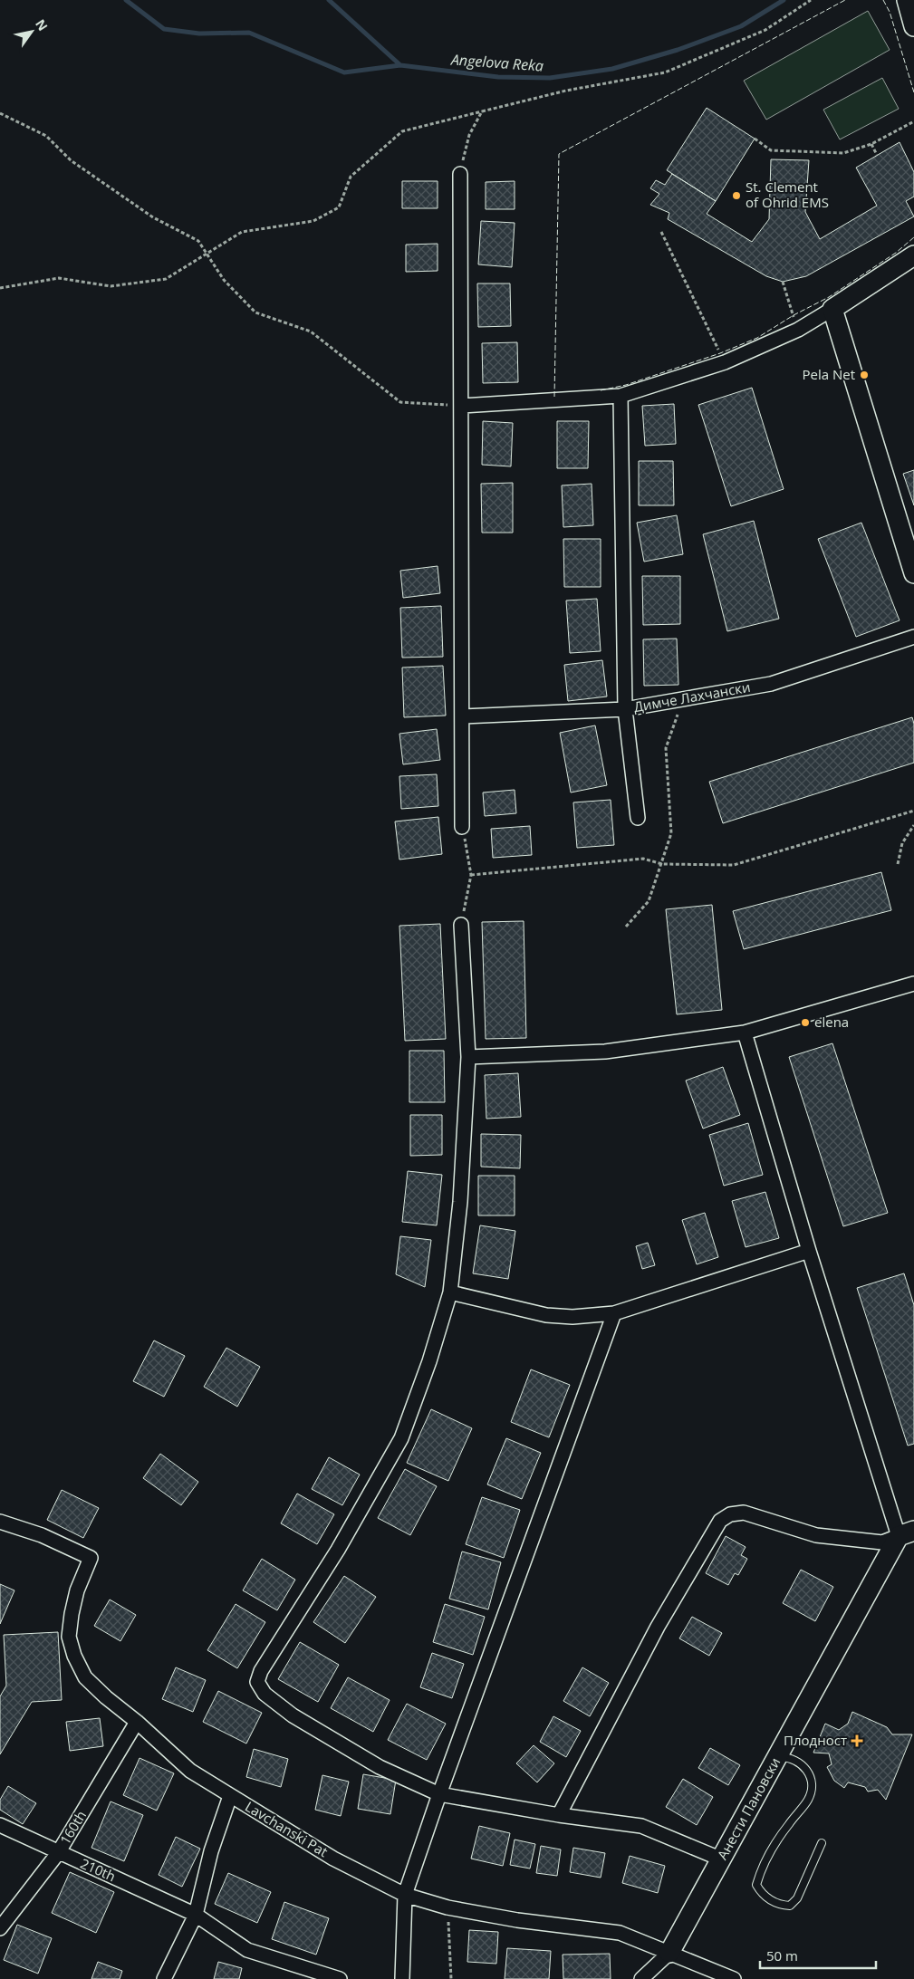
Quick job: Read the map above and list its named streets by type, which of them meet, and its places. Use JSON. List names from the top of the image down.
{
  "streets": {
    "street": [
      "Димче Лахчански",
      "Анести Пановски",
      "160th",
      "Lavchanski Pat",
      "210th"
    ]
  },
  "crossings": [
    ["Анести Пановски", "Lavchanski Pat"],
    ["160th", "Lavchanski Pat"],
    ["160th", "210th"]
  ],
  "water": ["Angelova Reka"],
  "places": {
    "other": ["St. Clement of Ohrid EMS", "Pela Net", "elena"],
    "health": ["Плодност"]
  },
  "scale_bar": "50 m",
  "north": "top right"
}
